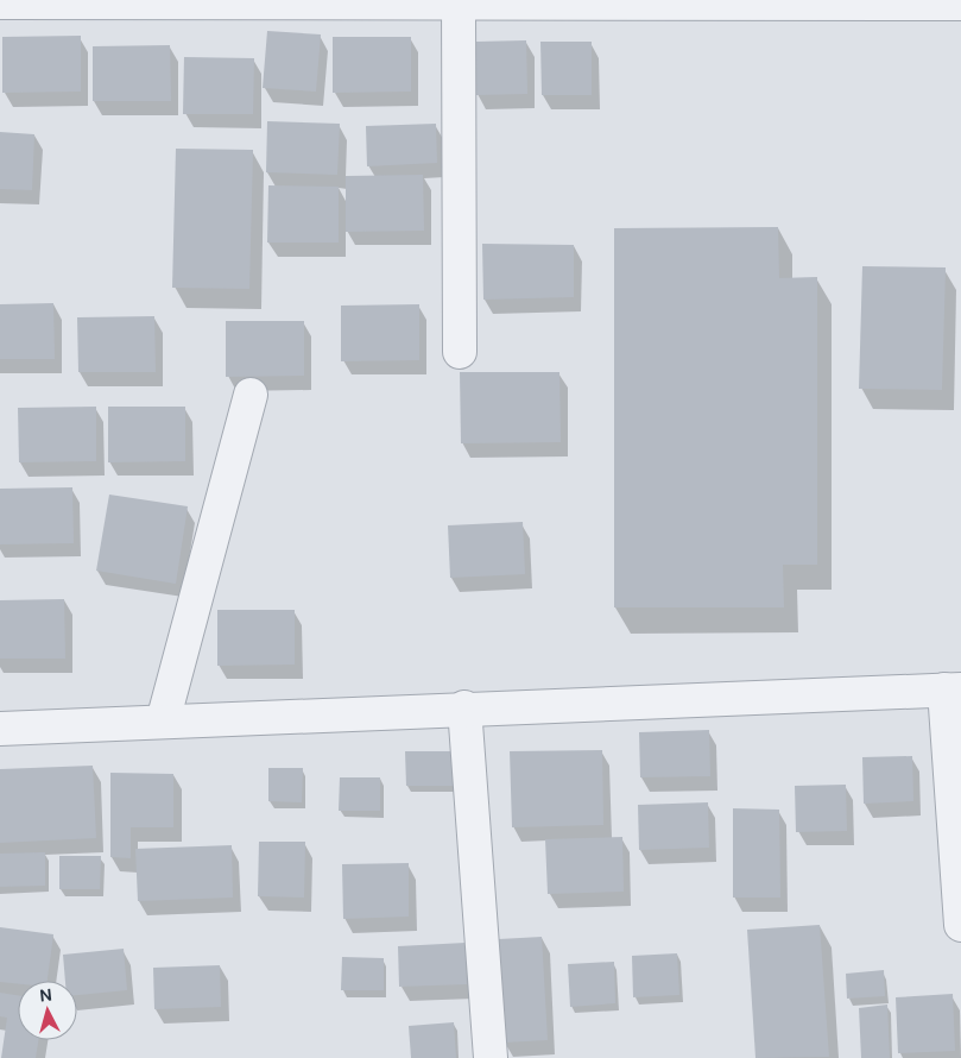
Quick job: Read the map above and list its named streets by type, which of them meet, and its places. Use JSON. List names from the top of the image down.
{
  "north": "top"
}
